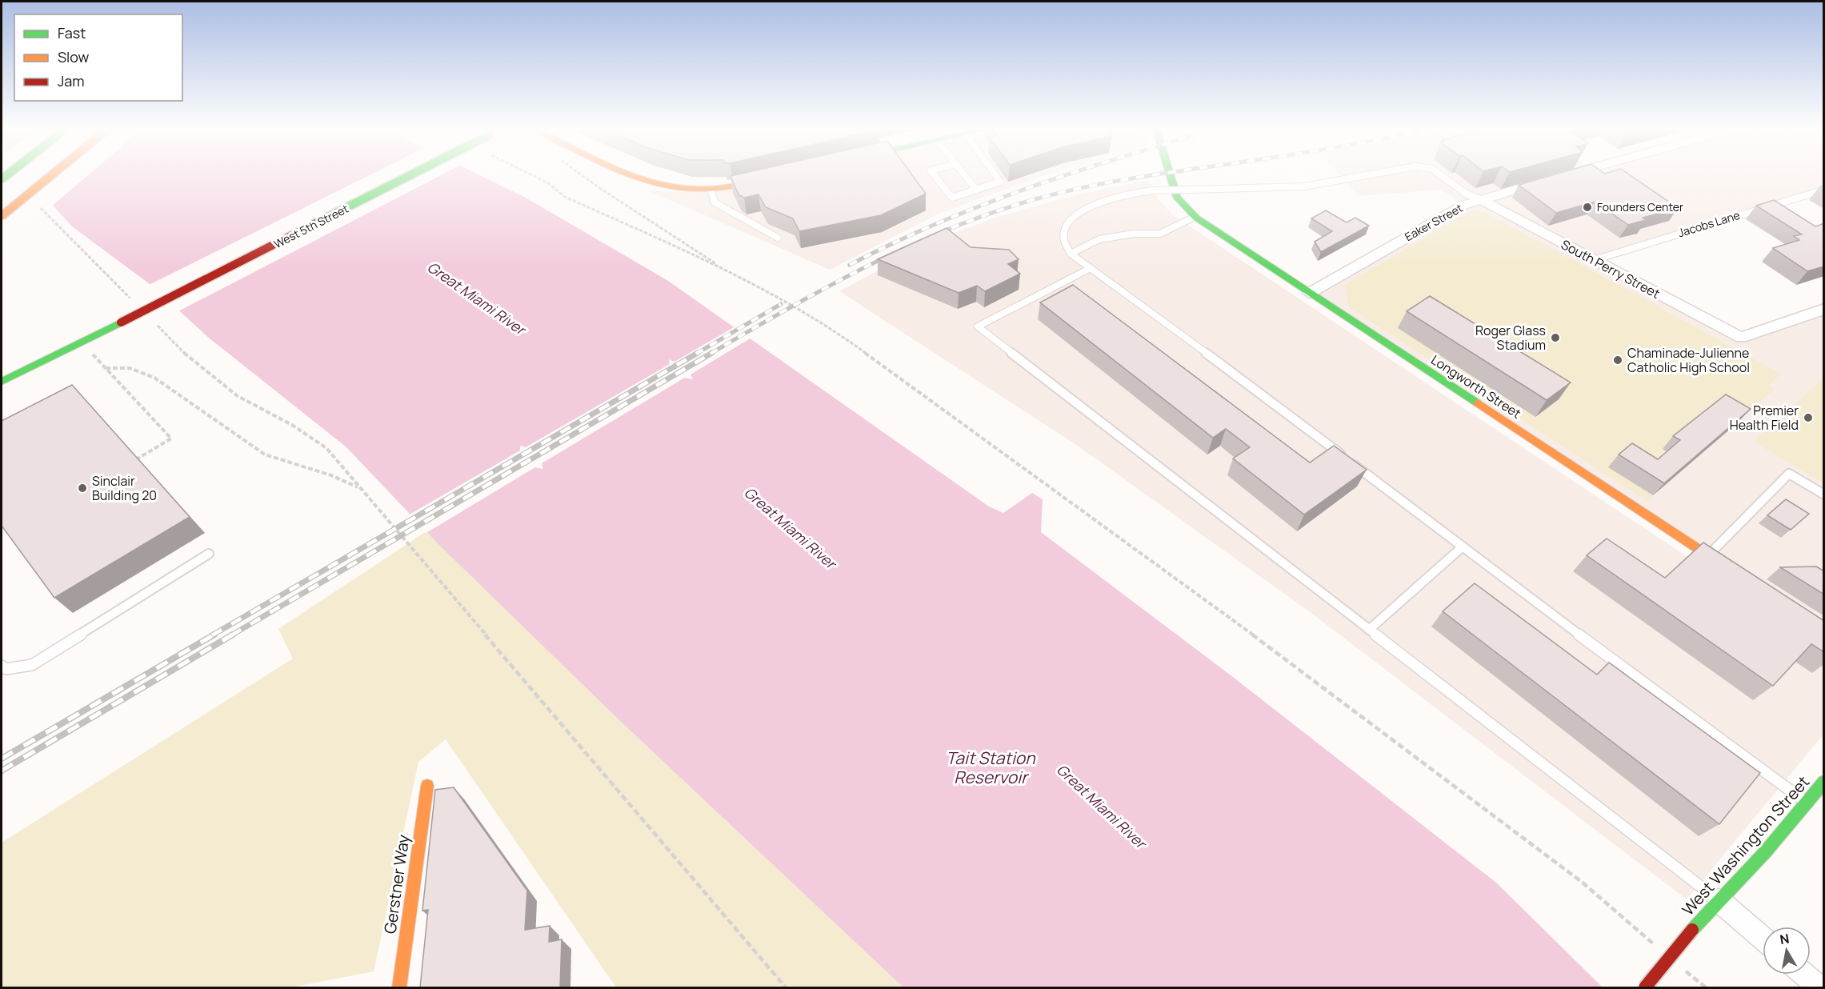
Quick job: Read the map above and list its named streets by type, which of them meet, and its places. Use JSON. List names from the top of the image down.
{
  "streets": {
    "main road": [
      "West 5th Street",
      "Longworth Street",
      "West Washington Street",
      "Gerstner Way"
    ],
    "street": ["Eaker Street", "South Perry Street"],
    "lane": ["Jacobs Lane"]
  },
  "crossings": [
    ["Eaker Street", "South Perry Street"],
    ["Eaker Street", "Longworth Street"],
    ["Jacobs Lane", "South Perry Street"]
  ],
  "water": ["Great Miami River", "Tait Station Reservoir"],
  "places": [
    "Founders Center",
    "Roger Glass Stadium",
    "Chaminade-Julienne Catholic High School",
    "Premier Health Field",
    "Sinclair Building 20"
  ],
  "legend": ["Fast", "Slow", "Jam"],
  "north": "top"
}
